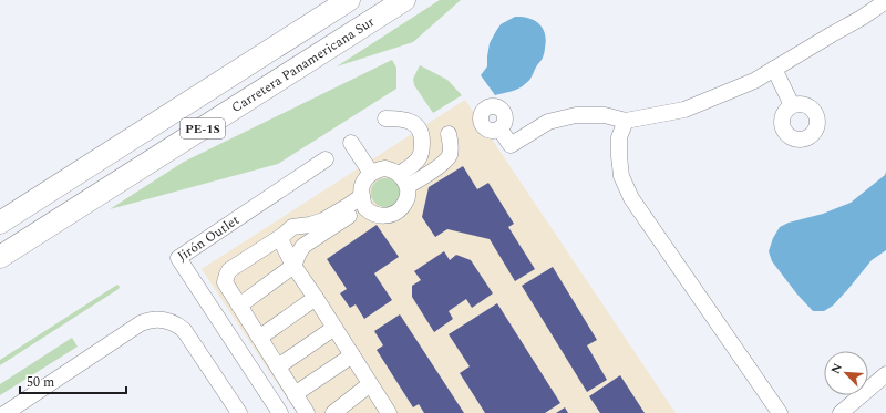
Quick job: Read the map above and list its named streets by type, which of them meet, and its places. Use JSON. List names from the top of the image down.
{
  "streets": {
    "highway": ["Carretera Panamericana Sur", "PE-1S"],
    "street": ["Jirón Outlet"]
  },
  "scale_bar": "50 m",
  "north": "top left"
}
